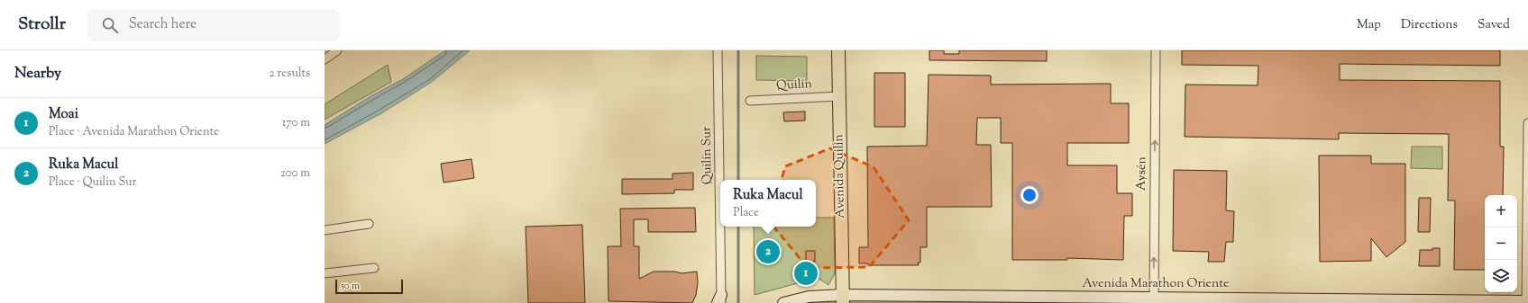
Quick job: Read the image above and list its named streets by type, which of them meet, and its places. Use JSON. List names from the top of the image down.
{
  "streets": {
    "main road": ["Avenida Quilín", "Avenida Marathon Oriente"],
    "street": ["Quilín", "Quilín Sur", "Aysén"]
  },
  "crossings": [
    ["Quilín", "Avenida Quilín"],
    ["Aysén", "Avenida Marathon Oriente"],
    ["Avenida Quilín", "Avenida Marathon Oriente"]
  ],
  "one_way": ["Aysén"],
  "scale_bar": "50 m",
  "page": {
    "header": "Strollr",
    "search": "Search here",
    "nav": ["Map", "Directions", "Saved"],
    "heading": ["Nearby", "2 results"],
    "list": [
      {
        "mark": "1",
        "name": "Moai",
        "note": "Place · Avenida Marathon Oriente",
        "value": "170 m"
      },
      {
        "mark": "2",
        "name": "Ruka Macul",
        "note": "Place · Quilín Sur",
        "value": "200 m"
      }
    ],
    "popup": ["Ruka Macul", "Place"],
    "map_buttons": ["+", "−"],
    "pins": ["2", "1"],
    "scale": "50 m"
  }
}
